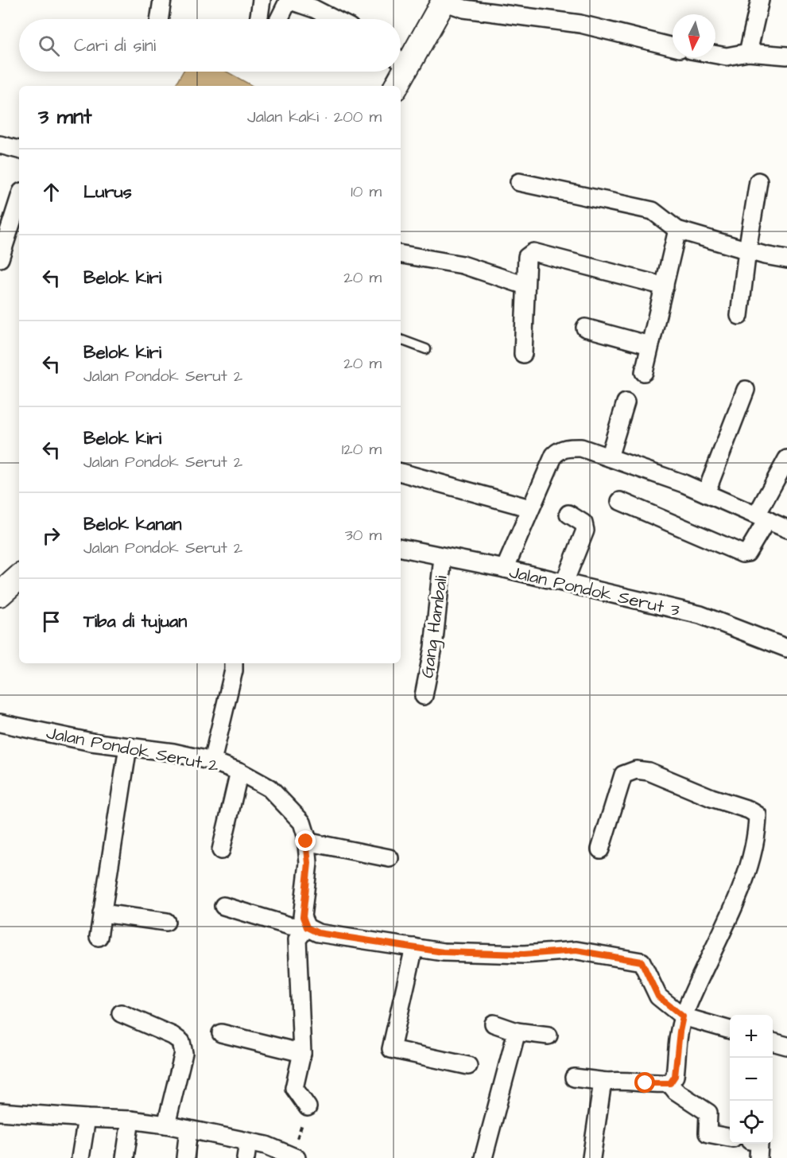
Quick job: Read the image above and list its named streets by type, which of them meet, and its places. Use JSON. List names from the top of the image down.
{
  "streets": {
    "street": ["Jalan Pondok Serut 3", "Gang Hambali", "Jalan Pondok Serut 2"]
  },
  "crossings": [
    ["Jalan Pondok Serut 3", "Gang Hambali"]
  ],
  "north": "bottom",
  "page": {
    "search": "Cari di sini",
    "heading": ["3 mnt", "Jalan kaki · 200 m"],
    "list": [
      ["Lurus", "10 m"],
      ["Belok kiri", "20 m"],
      ["Belok kiri", "Jalan Pondok Serut 2", "20 m"],
      ["Belok kiri", "Jalan Pondok Serut 2", "120 m"],
      ["Belok kanan", "Jalan Pondok Serut 2", "30 m"],
      "Tiba di tujuan"
    ],
    "map_buttons": ["+", "−"]
  }
}
